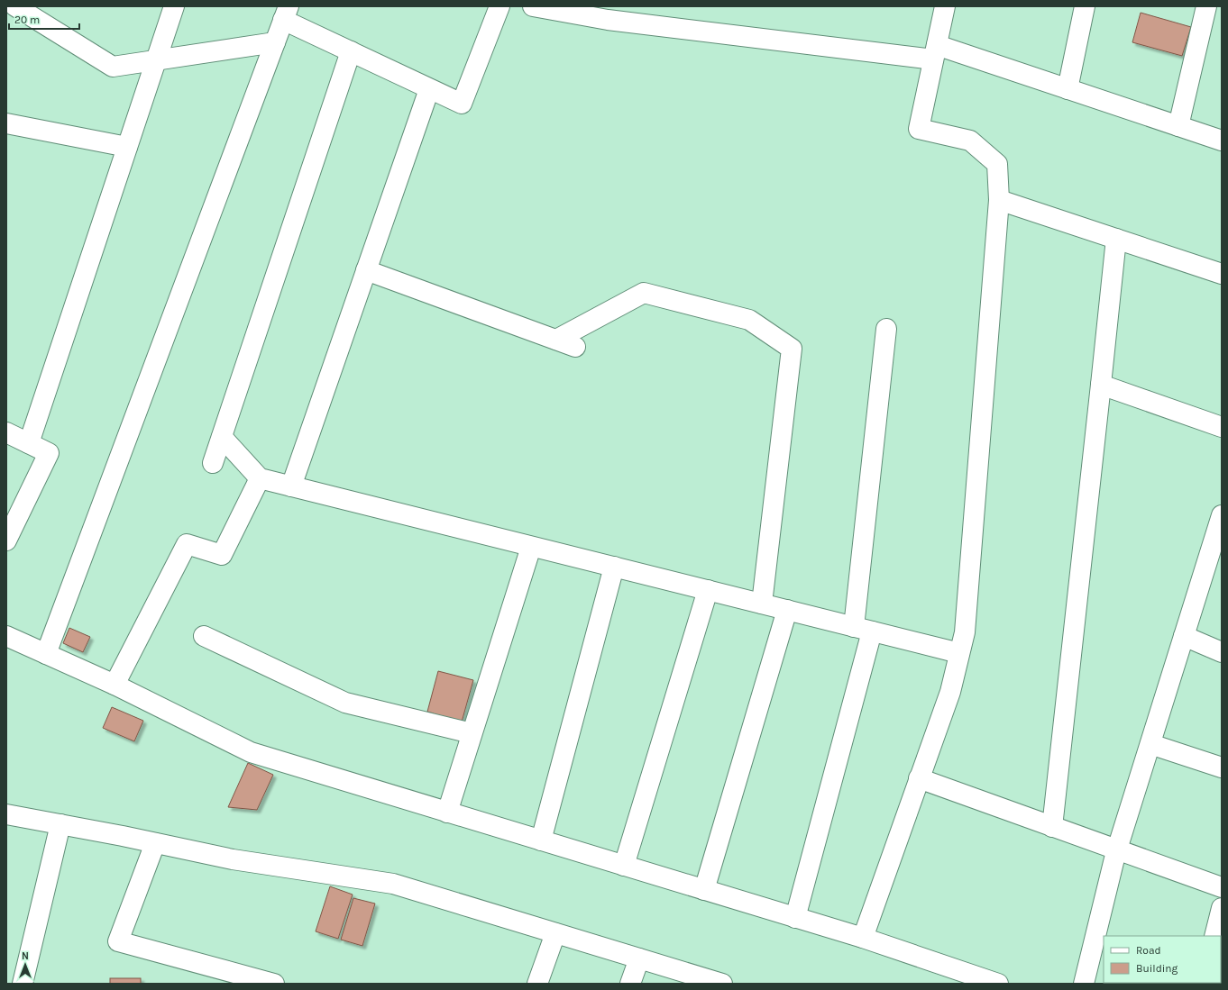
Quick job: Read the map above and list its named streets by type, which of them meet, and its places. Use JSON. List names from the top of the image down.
{
  "legend": ["Road", "Building"],
  "scale_bar": "20 m",
  "north": "top"
}
